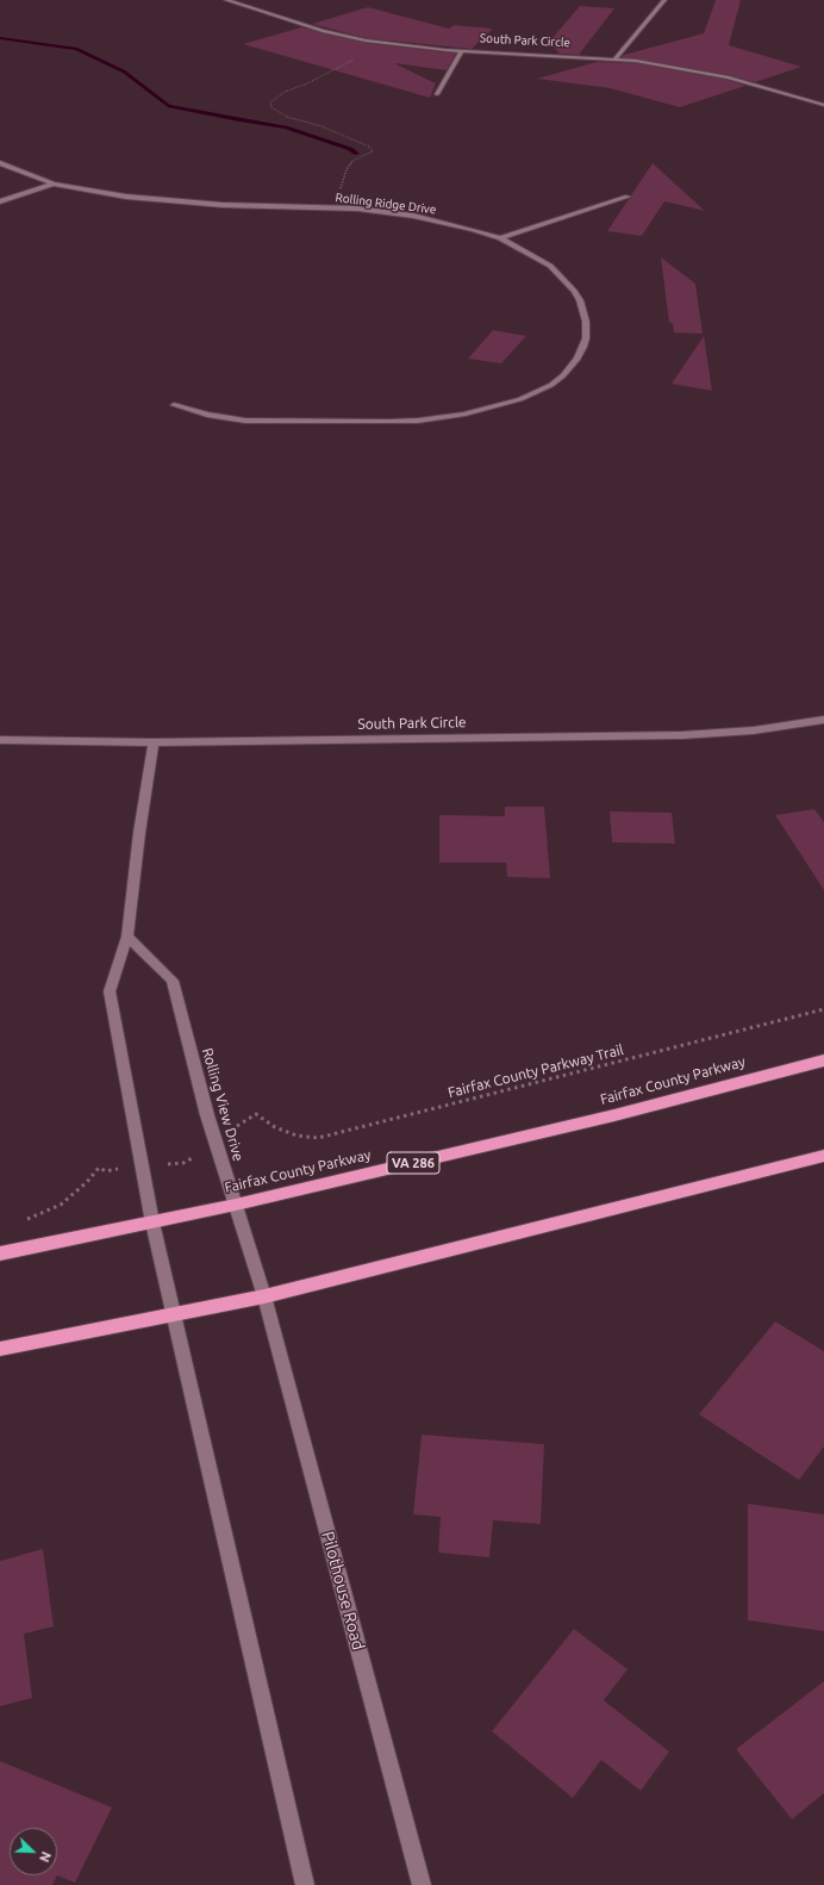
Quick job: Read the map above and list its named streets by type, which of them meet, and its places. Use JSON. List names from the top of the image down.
{
  "streets": {
    "highway": ["Fairfax County Parkway", "VA 286"],
    "street": [
      "South Park Circle",
      "Rolling Ridge Drive",
      "Rolling View Drive",
      "Pilothouse Road"
    ],
    "path": ["Fairfax County Parkway Trail"]
  },
  "crossings": [
    ["Fairfax County Parkway Trail", "Rolling View Drive"],
    ["Fairfax County Parkway", "Rolling View Drive"],
    ["Rolling View Drive", "Pilothouse Road"]
  ],
  "north": "bottom right"
}
